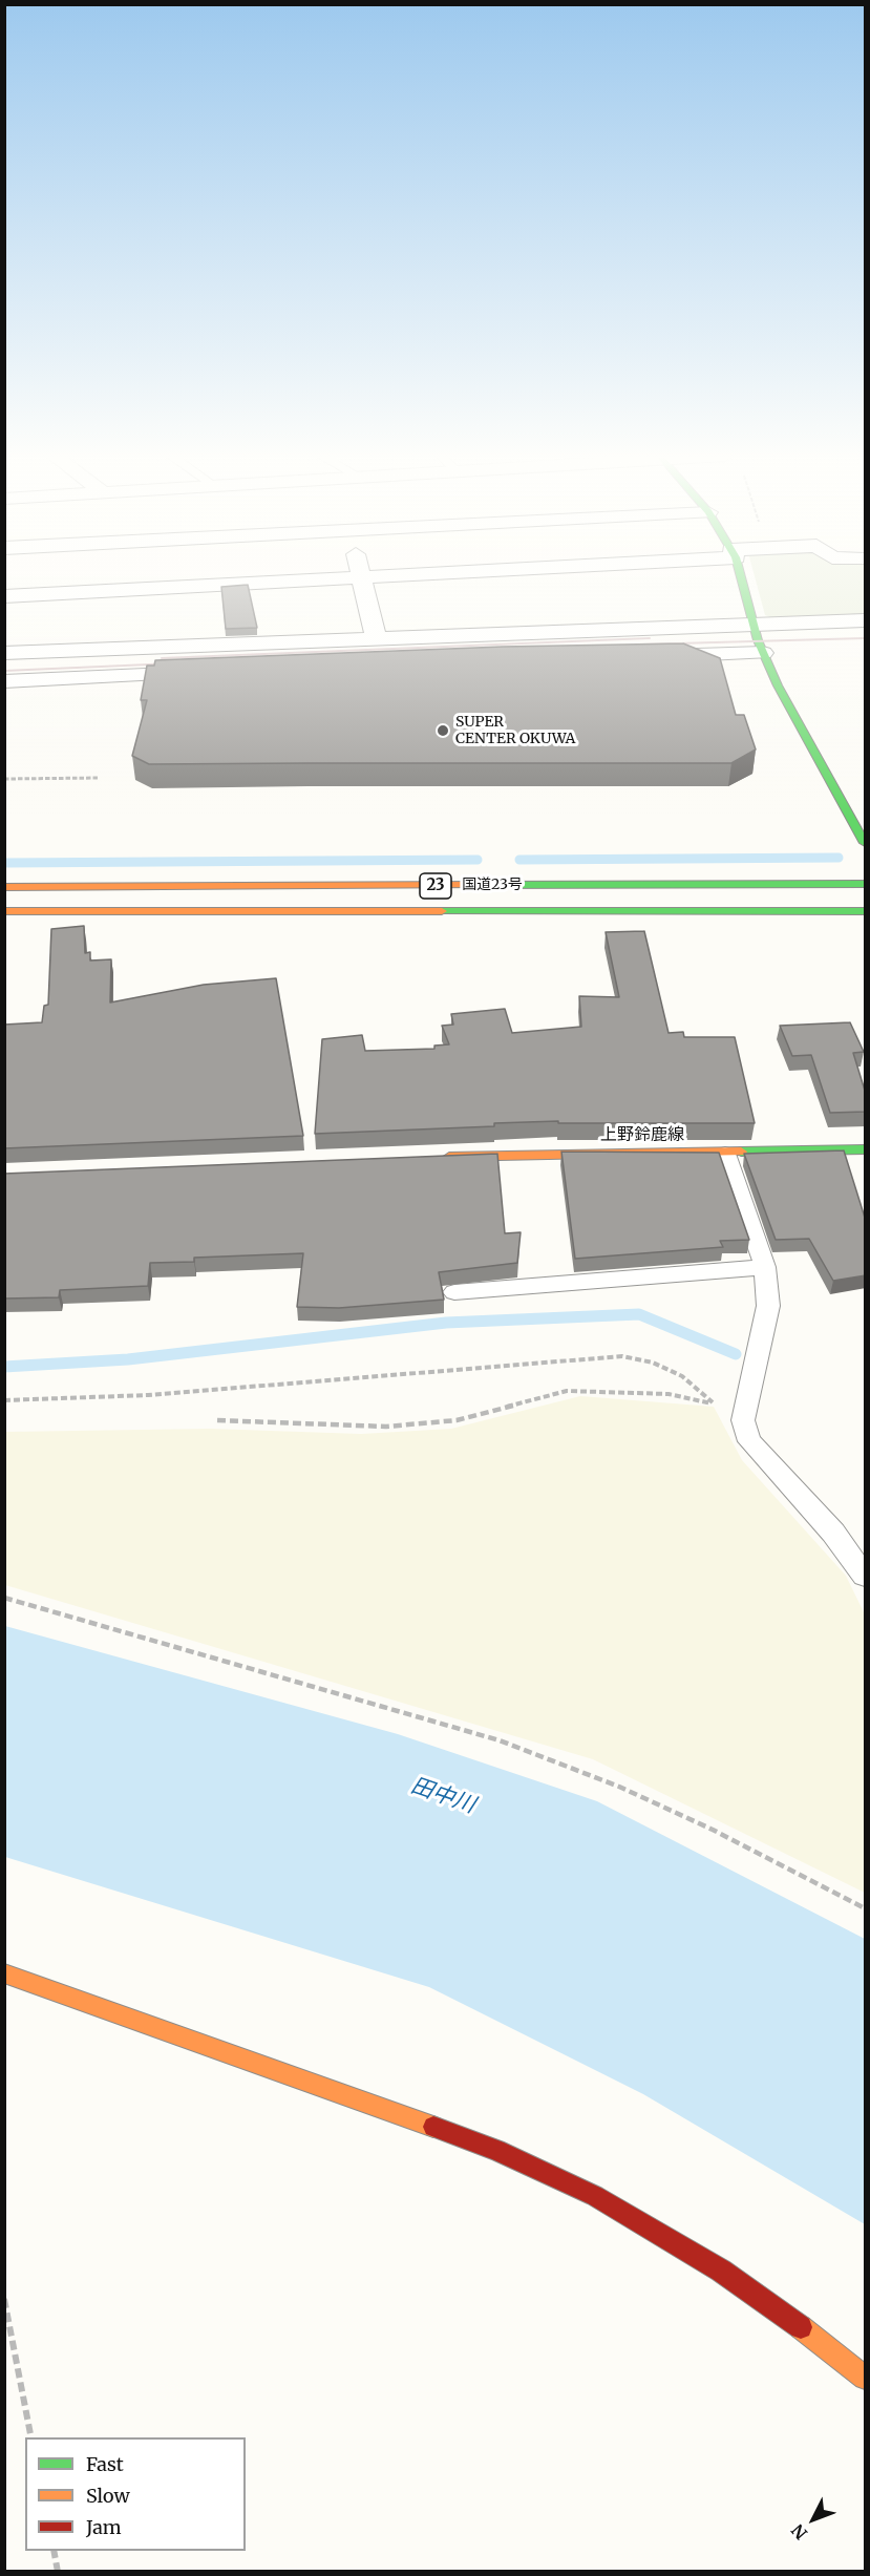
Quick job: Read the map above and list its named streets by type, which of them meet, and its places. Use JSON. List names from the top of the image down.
{
  "streets": {
    "main road": ["国道23号", "23", "上野鈴鹿線"]
  },
  "water": ["田中川"],
  "places": ["SUPER CENTER OKUWA"],
  "legend": ["Fast", "Slow", "Jam"],
  "north": "bottom left"
}
